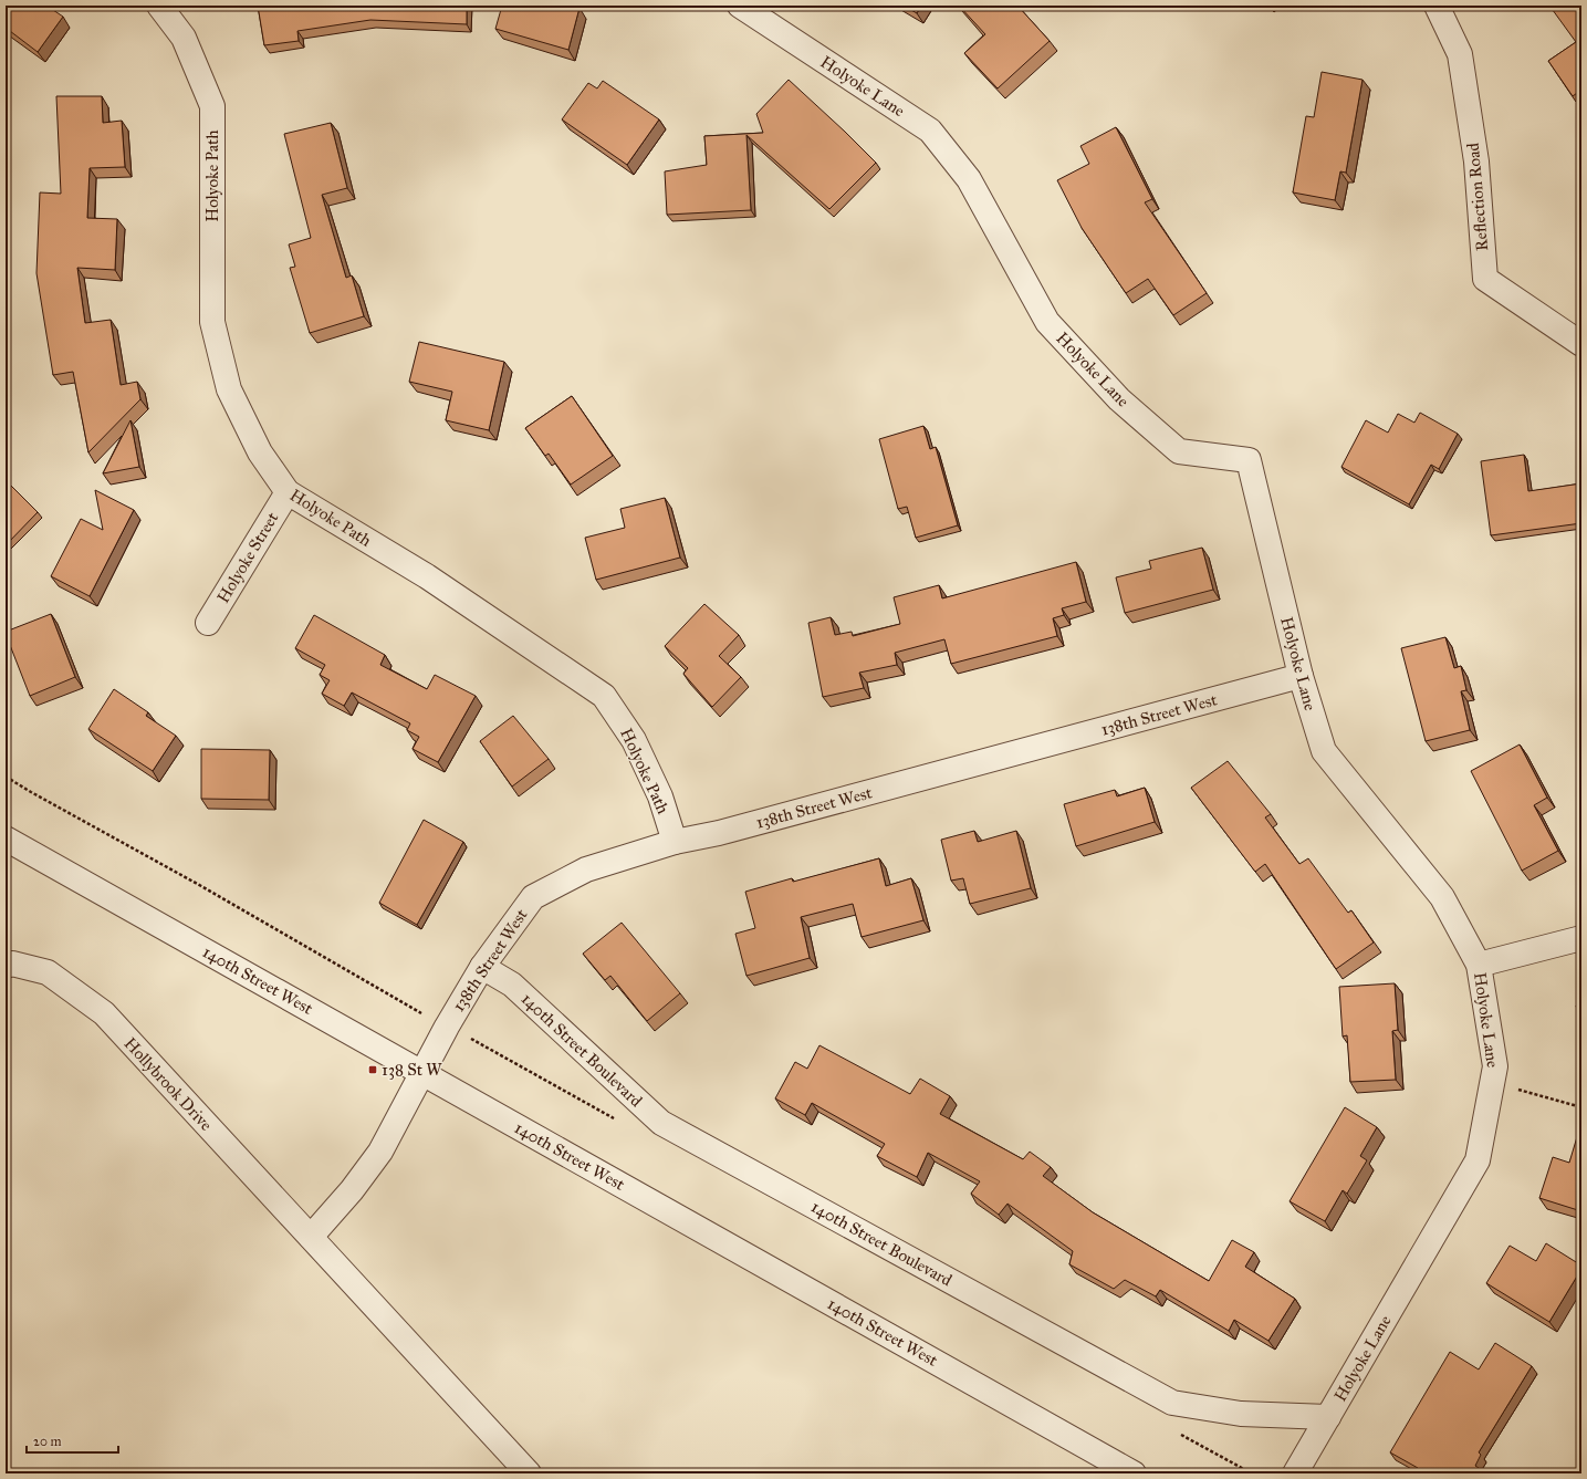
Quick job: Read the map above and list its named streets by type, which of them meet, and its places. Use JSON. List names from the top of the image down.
{
  "streets": {
    "street": [
      "Holyoke Lane",
      "Holyoke Path",
      "Reflection Road",
      "Holyoke Street",
      "138th Street West",
      "140th Street West",
      "140th Street Boulevard",
      "Hollybrook Drive"
    ]
  },
  "crossings": [
    ["Holyoke Lane", "138th Street West"],
    ["Holyoke Lane", "140th Street Boulevard"],
    ["Holyoke Path", "Holyoke Street"],
    ["Holyoke Path", "138th Street West"],
    ["138th Street West", "140th Street West"],
    ["138th Street West", "140th Street Boulevard"],
    ["138th Street West", "Hollybrook Drive"]
  ],
  "places": {
    "transit": ["138 St W"]
  },
  "scale_bar": "20 m"
}
